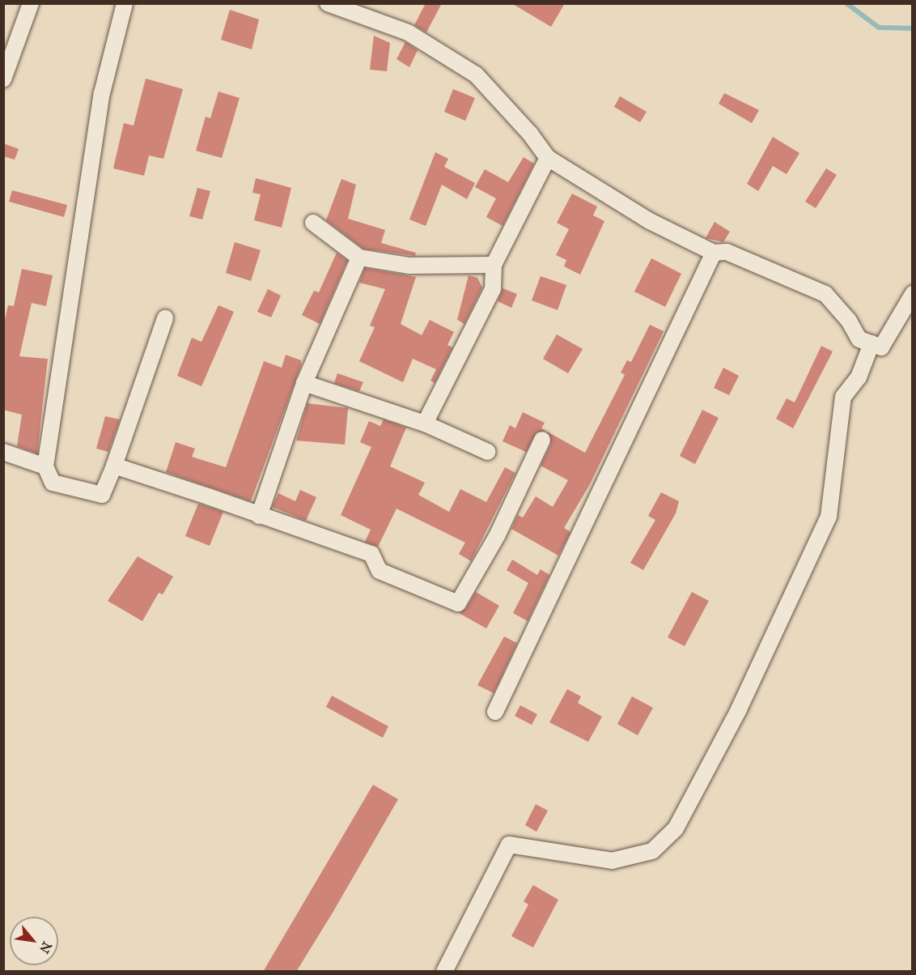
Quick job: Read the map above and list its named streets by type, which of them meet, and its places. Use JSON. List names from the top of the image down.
{
  "north": "bottom right"
}
